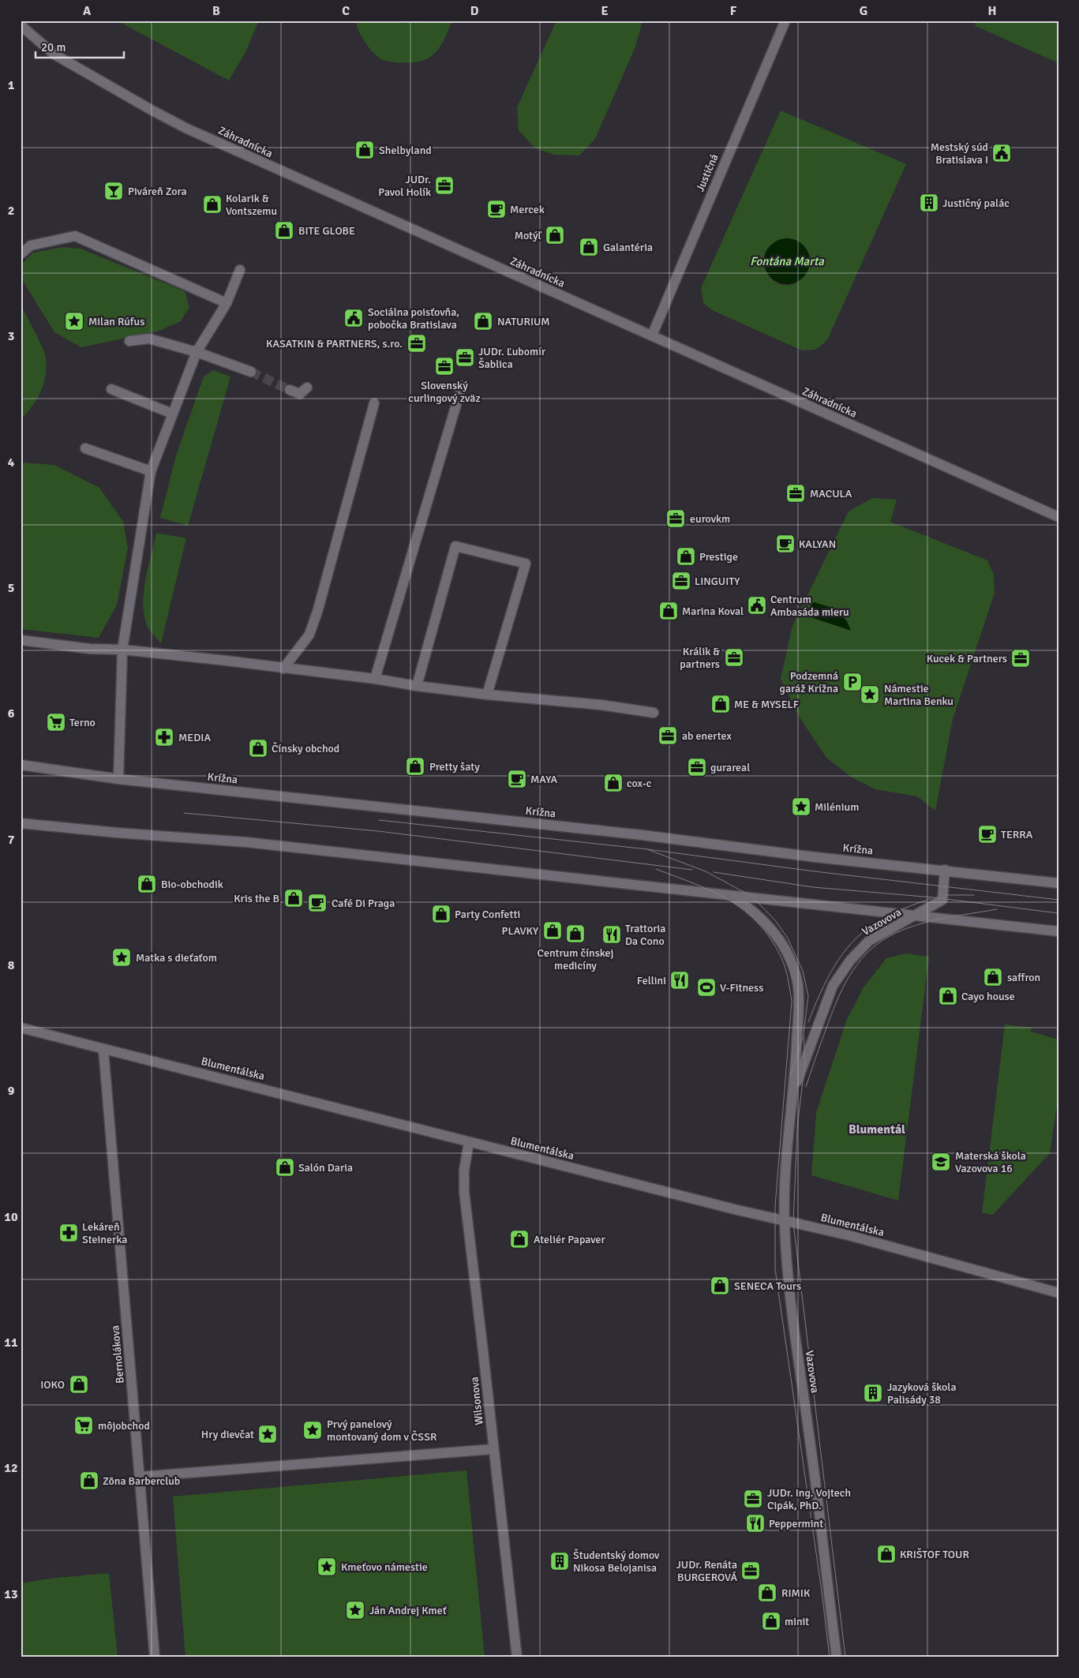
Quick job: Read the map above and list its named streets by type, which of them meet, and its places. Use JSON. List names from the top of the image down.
{
  "streets": {
    "street": [
      "Záhradnícka",
      "Justičná",
      "Krížna",
      "Vazovova",
      "Blumentálska",
      "Bernolákova",
      "Wilsonova"
    ]
  },
  "crossings": [
    ["Záhradnícka", "Justičná"],
    ["Krížna", "Vazovova"],
    ["Vazovova", "Blumentálska"],
    ["Blumentálska", "Bernolákova"],
    ["Blumentálska", "Wilsonova"]
  ],
  "districts": ["Blumentál"],
  "water": ["Fontána Marta"],
  "places": {
    "shop": [
      "Shelbyland",
      "Kolarik & Vontszemu",
      "BITE GLOBE",
      "Motýľ",
      "Galantéria",
      "NATURIUM",
      "Prestige",
      "Marina Koval",
      "ME & MYSELF",
      "Čínsky obchod",
      "Pretty šaty",
      "cox-c",
      "Bio-obchodik",
      "Kris the B",
      "Party Confetti",
      "PLAVKY",
      "Centrum čínskej medicíny",
      "saffron",
      "Cayo house",
      "Salón Daria",
      "Ateliér Papaver",
      "SENECA Tours",
      "IOKO",
      "Zōna Barberclub",
      "KRIŠTOF TOUR",
      "RIMIK",
      "minit"
    ],
    "public building": ["Mestský súd Bratislava I", "Sociálna poisťovňa, pobočka Bratislava", "Centrum Ambasáda mieru"],
    "office": [
      "JUDr. Pavol Holík",
      "KASATKIN & PARTNERS, s.ro.",
      "JUDr. Ľubomír Šablica",
      "Slovenský curlingový zväz",
      "MACULA",
      "eurovkm",
      "LINGUITY",
      "Králik & partners",
      "Kucek & Partners",
      "ab enertex",
      "gurareal",
      "JUDr. Ing. Vojtech Cipák, PhD.",
      "JUDr. Renáta BURGEROVÁ"
    ],
    "bar": ["Piváreň Zora"],
    "building": ["Justičný palác", "Jazyková škola Palisády 38", "Študentský domov Nikosa Belojanisa"],
    "cafe": [
      "Mercek",
      "KALYAN",
      "MAYA",
      "TERRA",
      "Café Di Praga"
    ],
    "place": [
      "Milan Rúfus",
      "Námestie Martina Benku",
      "Milénium",
      "Matka s dieťaťom",
      "Prvý panelový montovaný dom v ČSSR",
      "Hry dievčat",
      "Kmeťovo námestie",
      "Ján Andrej Kmeť"
    ],
    "parking": ["Podzemná garáž Krížna"],
    "supermarket": ["Terno", "môjobchod"],
    "pharmacy": ["MEDIA", "Lekáreň Steinerka"],
    "restaurant": ["Trattoria Da Cono", "Fellini", "Peppermint"],
    "sports": ["V-Fitness"],
    "school or university": ["Materská škola Vazovova 16"]
  },
  "scale_bar": "20 m",
  "grid": {
    "columns": [
      "A",
      "B",
      "C",
      "D",
      "E",
      "F",
      "G",
      "H"
    ],
    "rows": [
      "1",
      "2",
      "3",
      "4",
      "5",
      "6",
      "7",
      "8",
      "9",
      "10",
      "11",
      "12",
      "13"
    ]
  }
}
